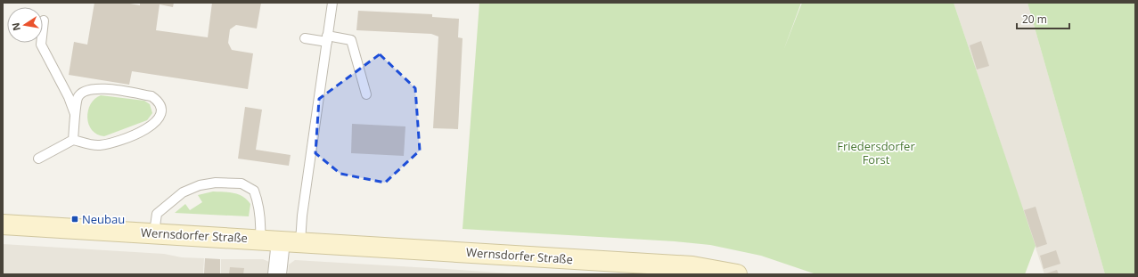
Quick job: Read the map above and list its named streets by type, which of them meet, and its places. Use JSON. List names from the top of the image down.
{
  "streets": {
    "main road": ["Wernsdorfer Straße"]
  },
  "parks": ["Friedersdorfer Forst"],
  "places": {
    "transit": ["Neubau"]
  },
  "scale_bar": "20 m",
  "north": "left"
}
